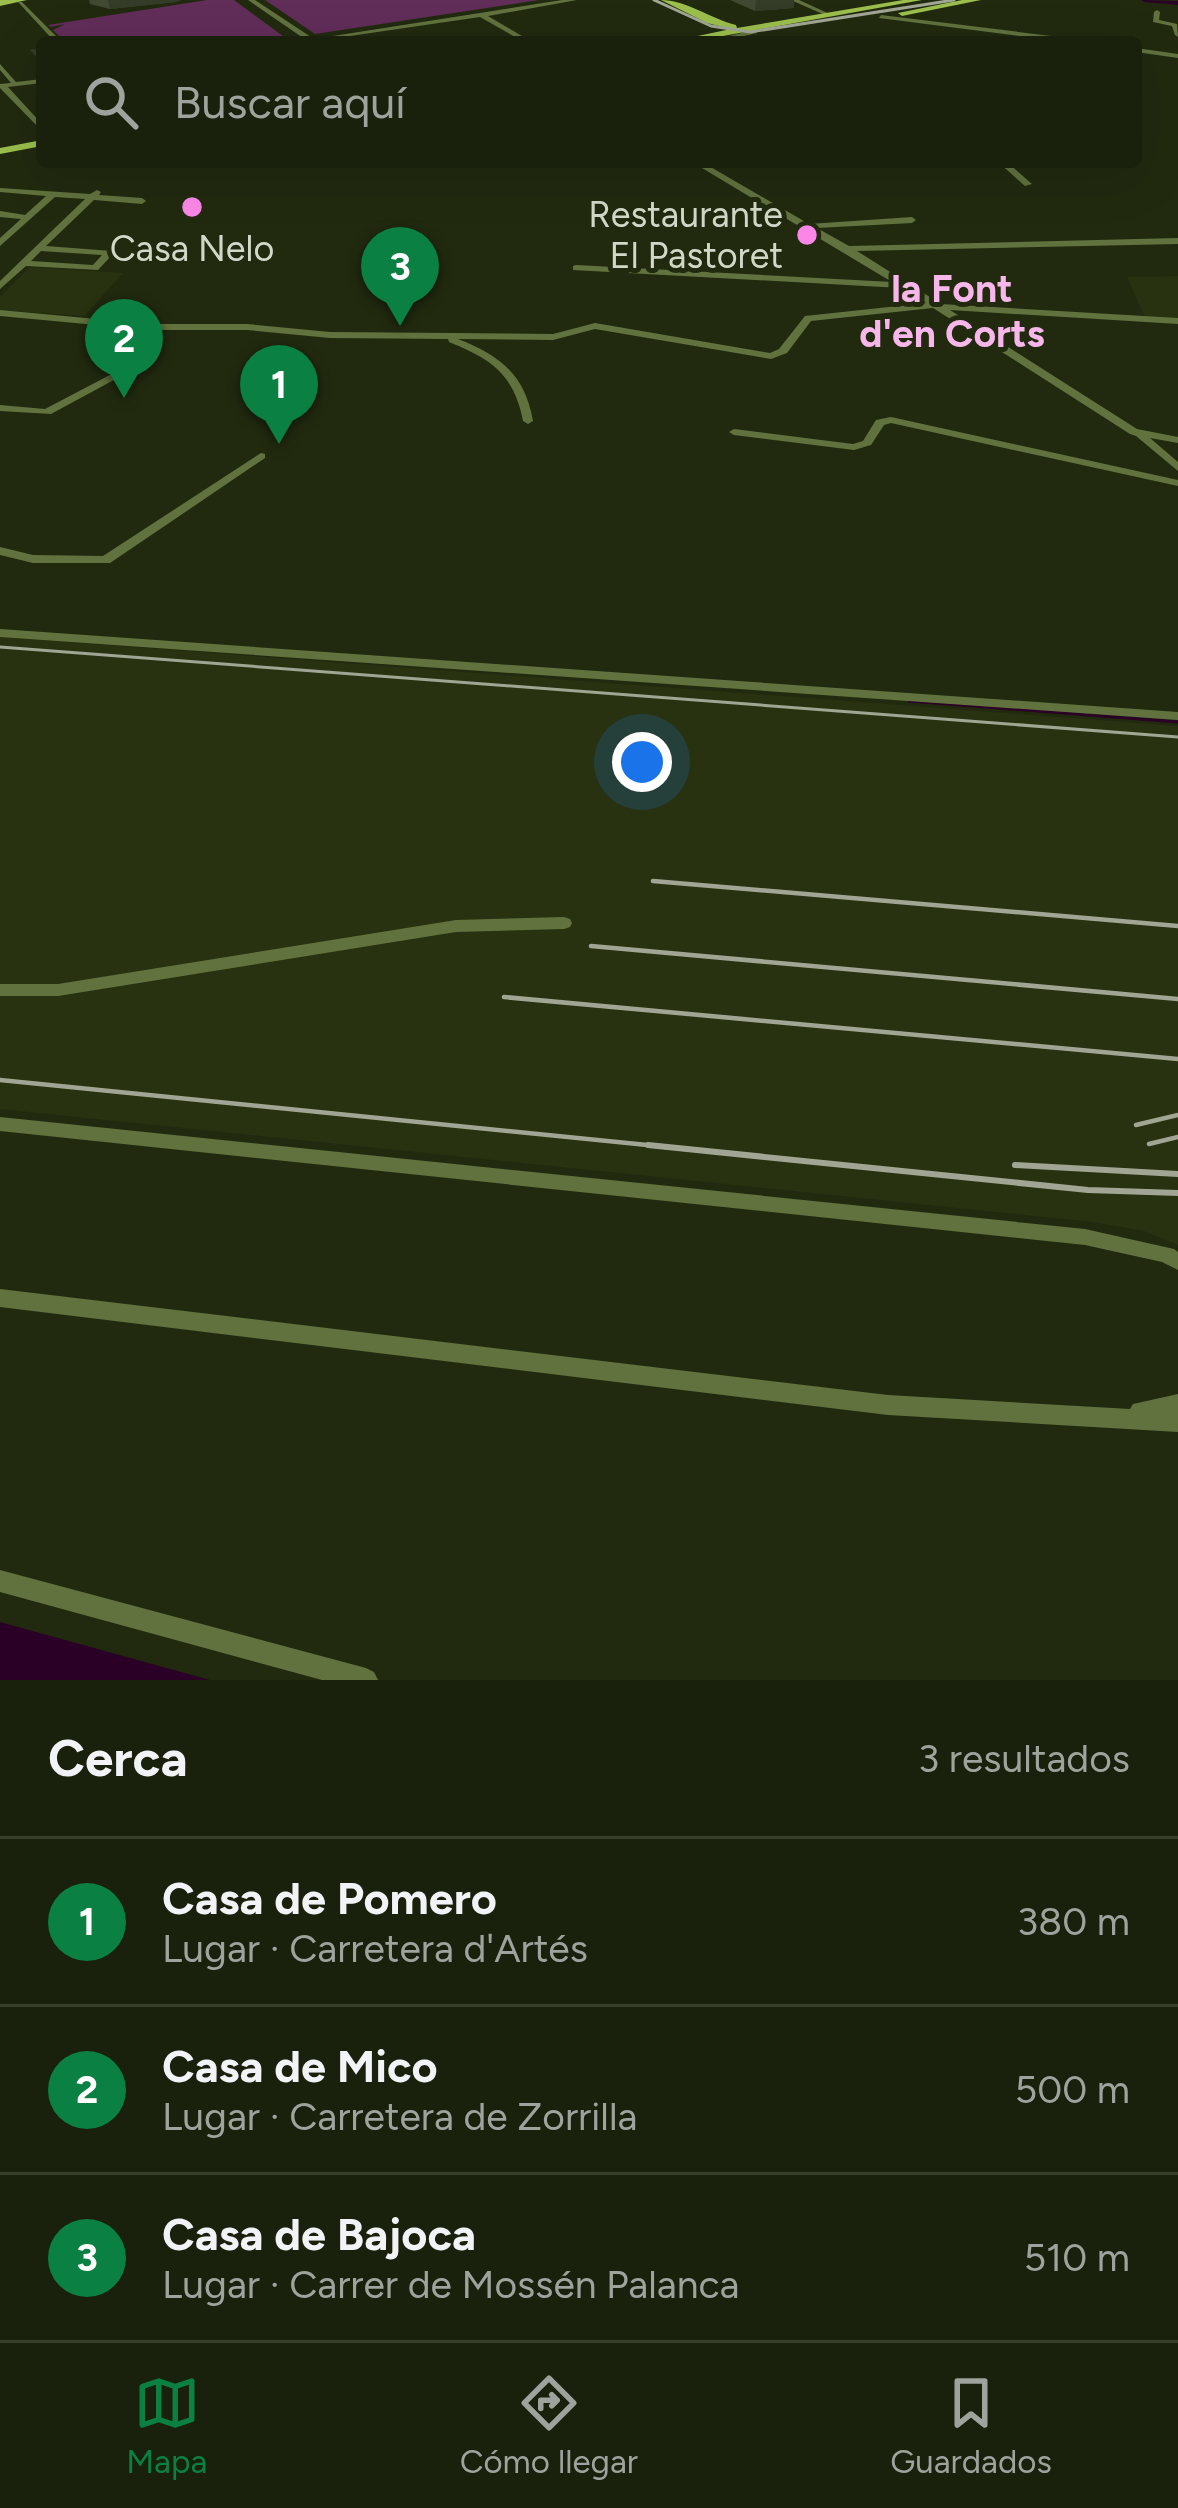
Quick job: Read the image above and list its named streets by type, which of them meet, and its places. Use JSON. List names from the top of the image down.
{
  "districts": ["la Font d'en Corts"],
  "places": ["Casa Nelo", "Restaurante El Pastoret"],
  "page": {
    "search": "Buscar aquí",
    "pins": ["3", "2", "1"],
    "heading": ["Cerca", "3 resultados"],
    "list": [
      {
        "mark": "1",
        "name": "Casa de Pomero",
        "note": "Lugar · Carretera d'Artés",
        "value": "380 m"
      },
      {
        "mark": "2",
        "name": "Casa de Mico",
        "note": "Lugar · Carretera de Zorrilla",
        "value": "500 m"
      },
      {
        "mark": "3",
        "name": "Casa de Bajoca",
        "note": "Lugar · Carrer de Mossén Palanca",
        "value": "510 m"
      }
    ],
    "nav": ["Mapa", "Cómo llegar", "Guardados"]
  }
}
